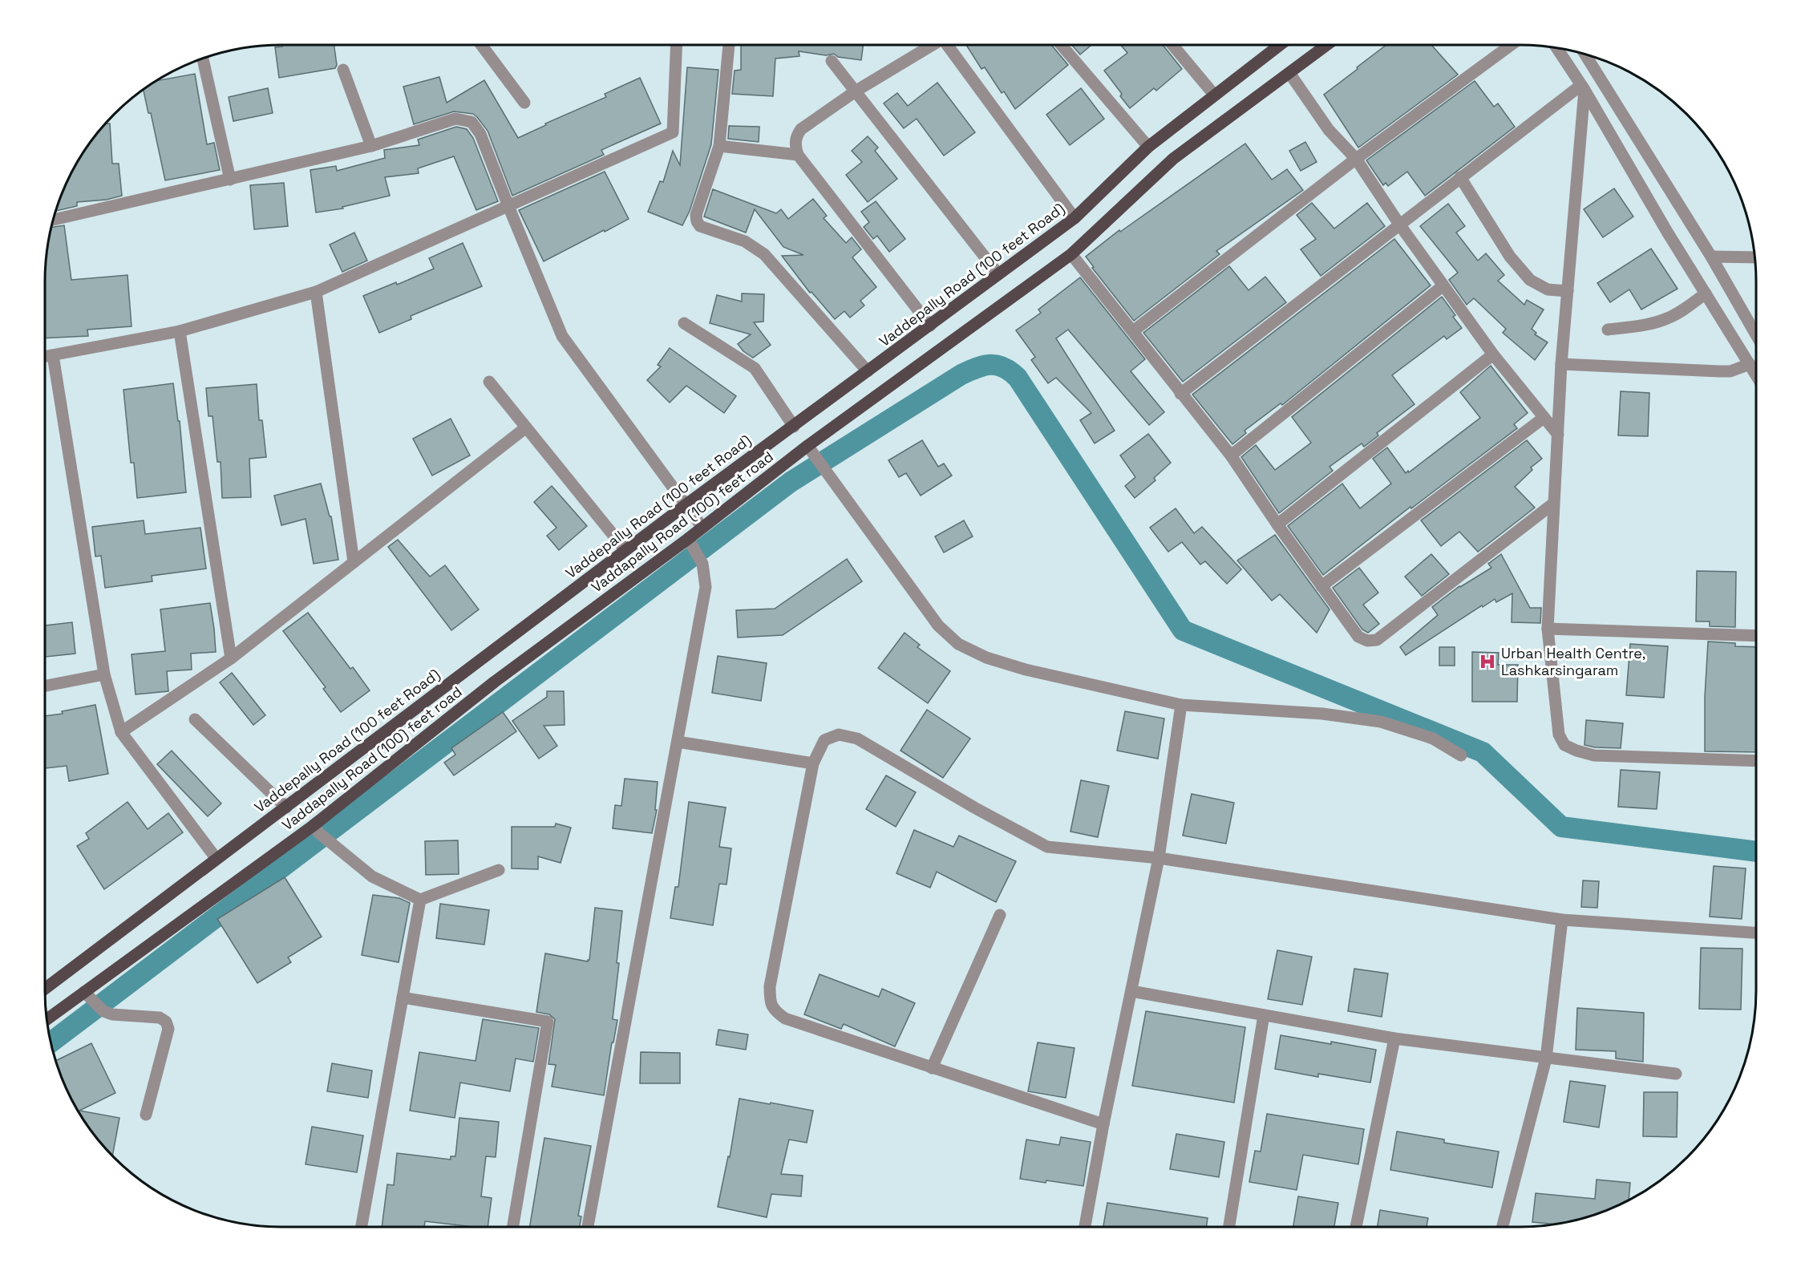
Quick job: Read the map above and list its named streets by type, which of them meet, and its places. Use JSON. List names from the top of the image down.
{
  "streets": {
    "main road": ["Vaddepally Road (100 feet Road)", "Vaddapally Road (100) feet road"]
  },
  "places": {
    "hospital": ["Urban Health Centre, Lashkarsingaram"]
  }
}
